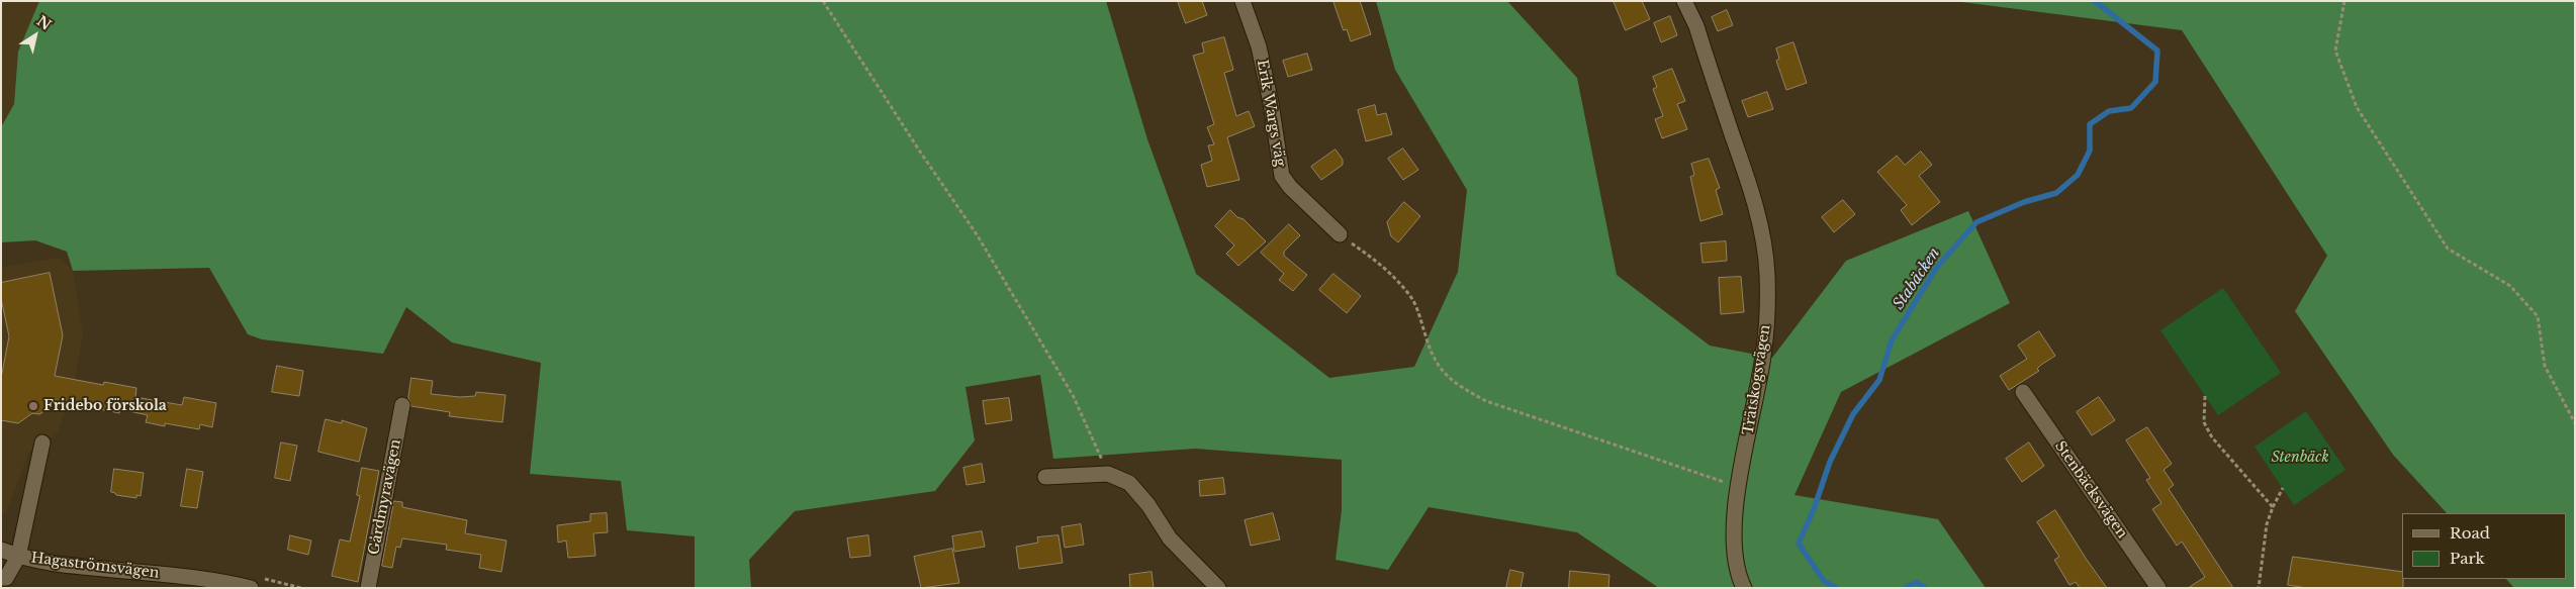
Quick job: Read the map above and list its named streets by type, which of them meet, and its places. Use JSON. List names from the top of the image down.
{
  "streets": {
    "street": [
      "Erik Wargs väg",
      "Trätskogsvägen",
      "Stenbäcksvägen",
      "Gårdmyravägen",
      "Hagaströmsvägen"
    ]
  },
  "water": ["Stabäcken"],
  "parks": ["Stenbäck"],
  "places": ["Fridebo förskola"],
  "legend": ["Road", "Park"],
  "north": "top right"
}
